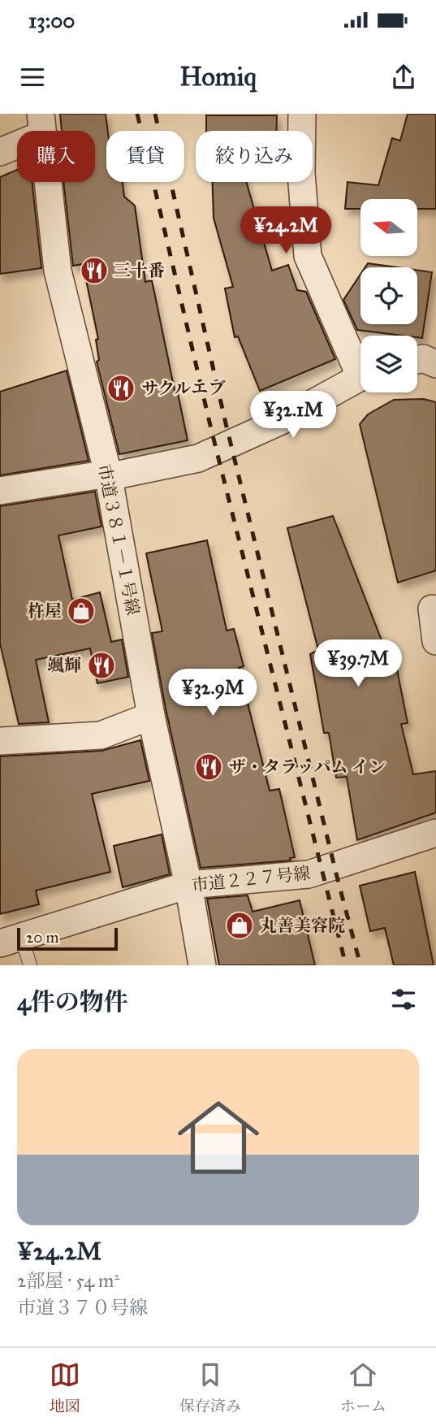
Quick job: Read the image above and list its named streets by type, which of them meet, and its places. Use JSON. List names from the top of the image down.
{
  "streets": {
    "street": ["市道３８１－１号線", "市道２２７号線"]
  },
  "crossings": [
    ["市道３８１－１号線", "市道２２７号線"]
  ],
  "places": {
    "restaurant": [
      "三十番",
      "サクルエブ",
      "颯輝",
      "ザ・タラッパム イン"
    ],
    "shop": ["杵屋", "丸善美容院"]
  },
  "scale_bar": "20 m",
  "north": "left",
  "page": {
    "status": "13:00",
    "header": "Homiq",
    "chip": ["購入", "賃貸", "絞り込み"],
    "price": [
      "¥24.2M",
      "¥32.1M",
      "¥39.7M",
      "¥32.9M"
    ],
    "scale": "20 m",
    "heading": "4件の物件",
    "list": [
      {
        "name": "¥24.2M",
        "note": "2部屋 · 54 m² · 市道３７０号線"
      }
    ],
    "tabs": ["地図", "保存済み", "ホーム"]
  }
}
